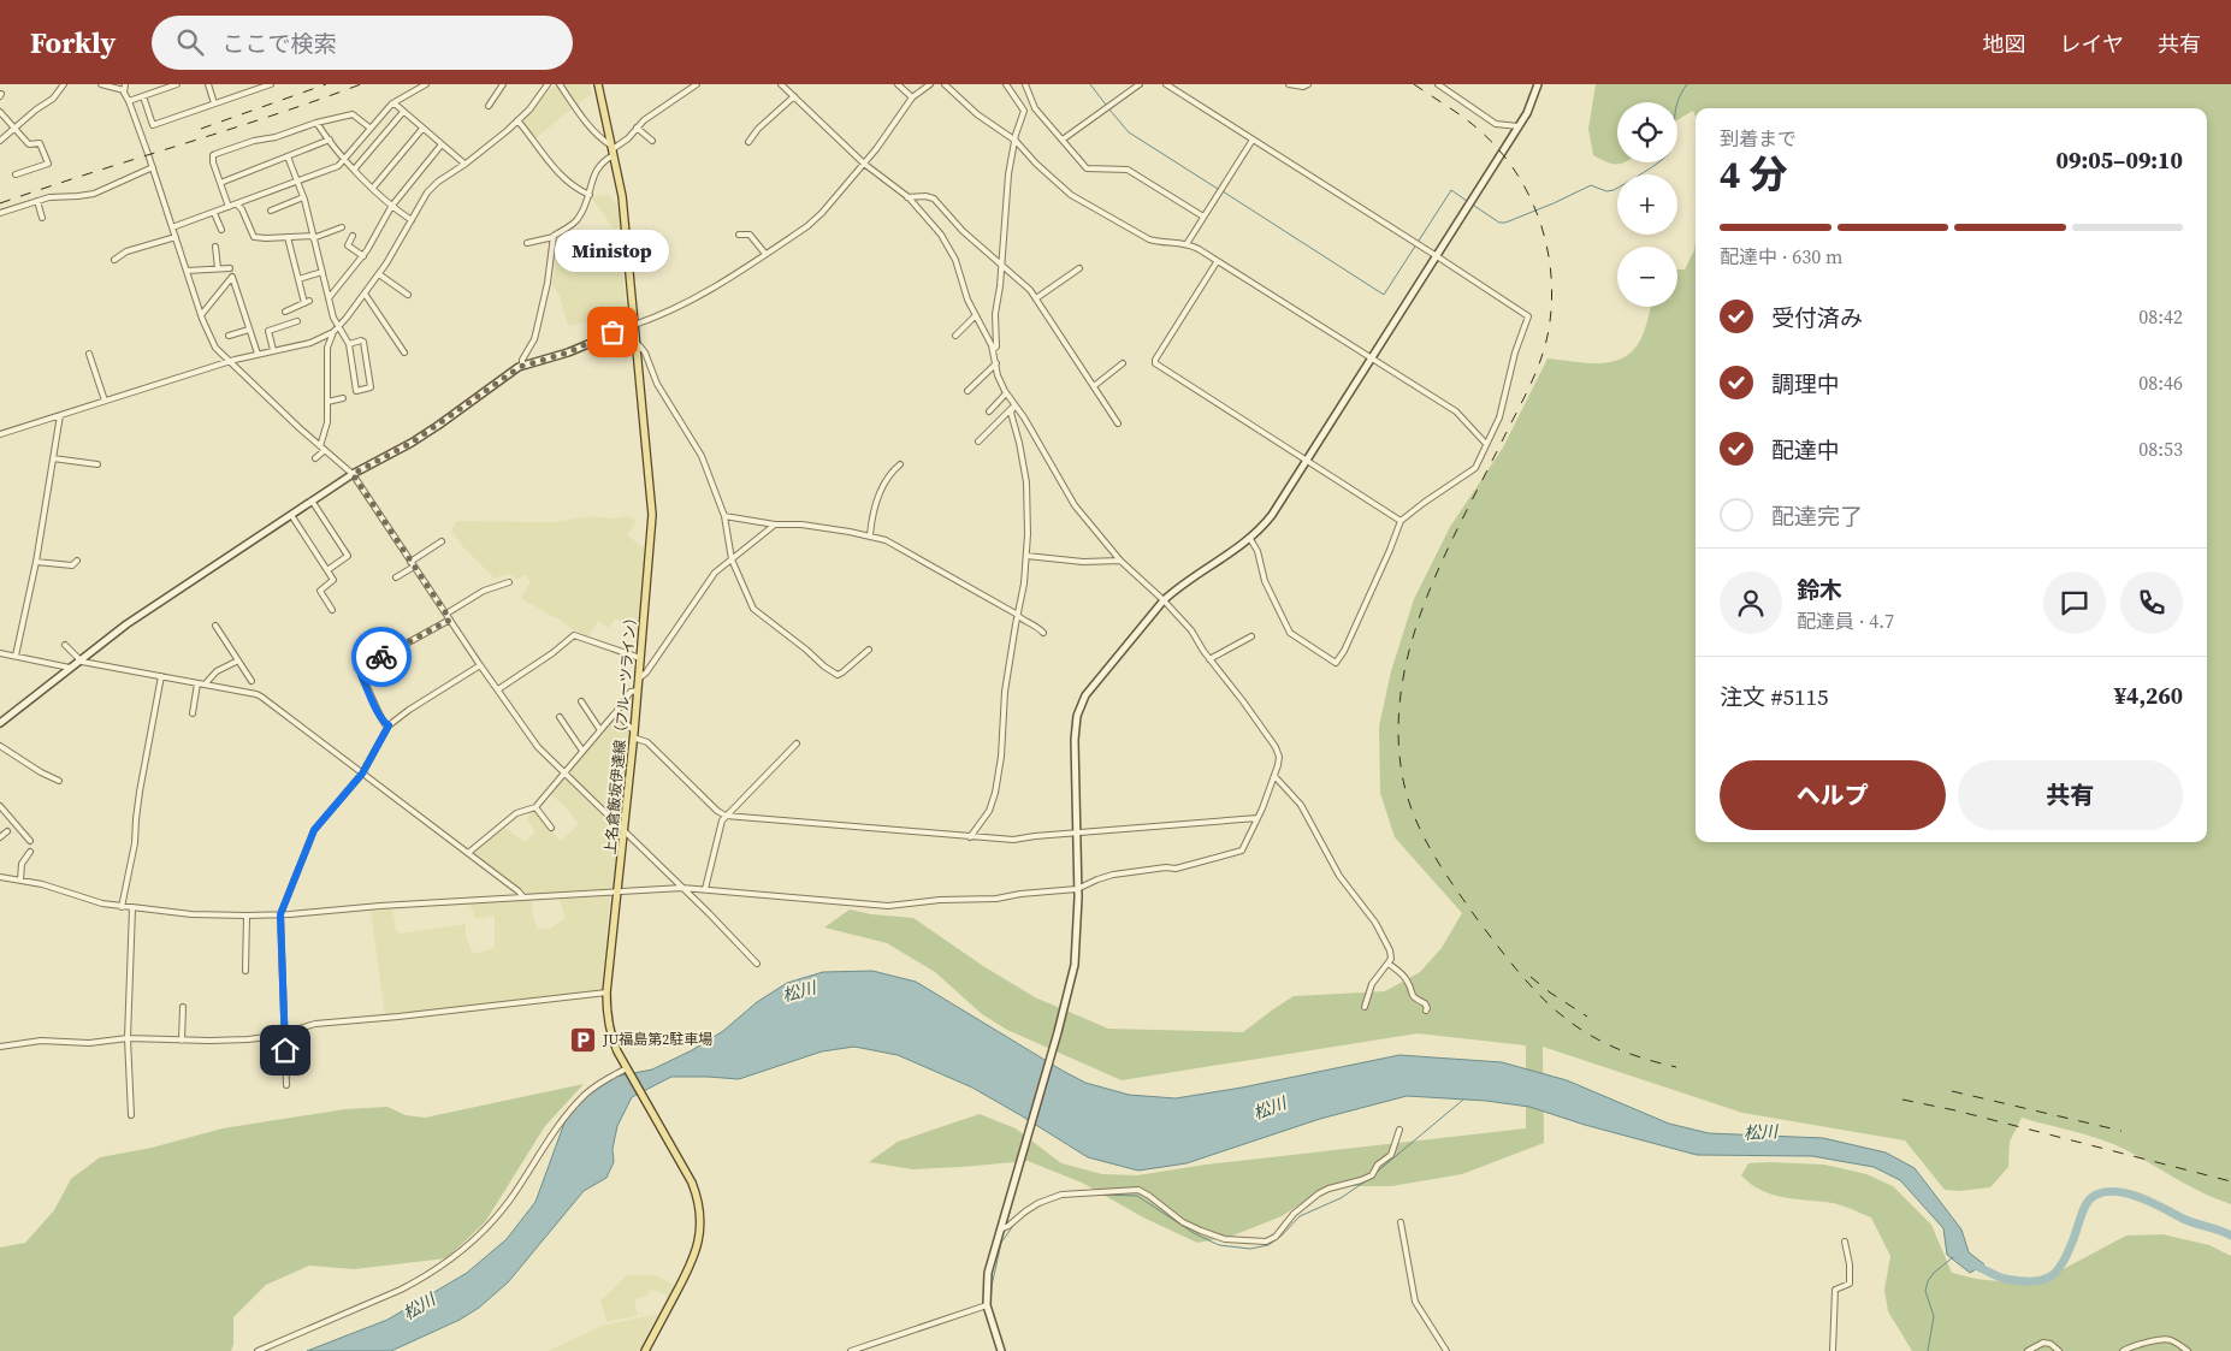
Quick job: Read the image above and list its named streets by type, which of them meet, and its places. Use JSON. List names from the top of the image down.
{
  "streets": {
    "main road": ["上名倉飯坂伊達線（フルーツライン）"]
  },
  "water": ["松川"],
  "places": {
    "other": ["Ministop"],
    "parking": ["JU福島第2駐車場"]
  },
  "page": {
    "header": "Forkly",
    "search": "ここで検索",
    "nav": ["地図", "レイヤ", "共有"],
    "map_buttons": ["+", "−"],
    "heading": ["4 分", "到着まで", "09:05–09:10"],
    "panel": [
      "鈴木",
      "配達員 · 4.7",
      "注文 #5115",
      "¥4,260"
    ],
    "bar": "配達中 · 630 m",
    "bubble": "Ministop",
    "list": [
      ["受付済み", "08:42"],
      ["調理中", "08:46"],
      ["配達中", "08:53"],
      "配達完了"
    ],
    "buttons": ["ヘルプ", "共有"]
  }
}
